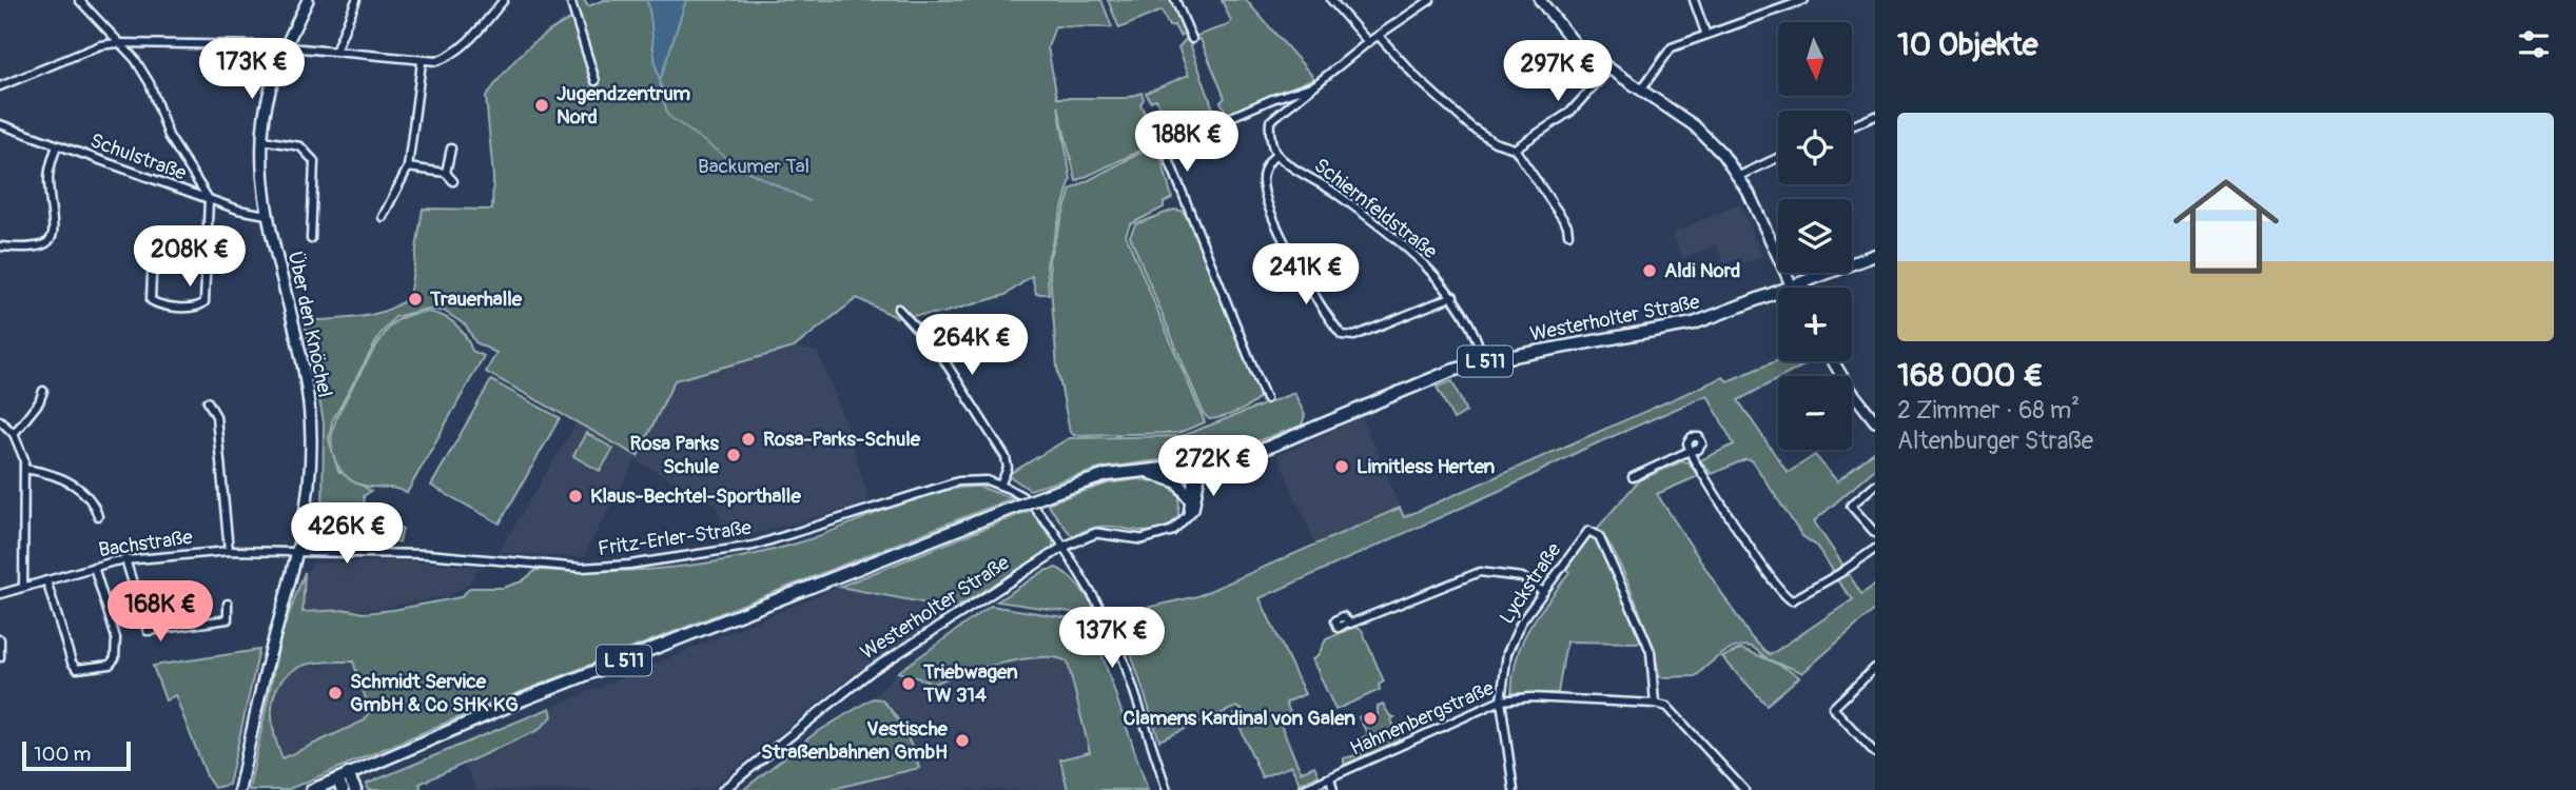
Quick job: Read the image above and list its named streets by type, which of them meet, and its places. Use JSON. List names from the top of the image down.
{
  "streets": {
    "main road": ["Westerholter Straße", "Über den Knöchel", "L 511"],
    "street": [
      "Schulstraße",
      "Schiernfeldstraße",
      "Fritz-Erler-Straße",
      "Bachstraße",
      "Lyckstraße",
      "Hahnenbergstraße"
    ]
  },
  "crossings": [
    ["Schulstraße", "Über den Knöchel"],
    ["Schiernfeldstraße", "Westerholter Straße"],
    ["Westerholter Straße", "L 511"],
    ["Westerholter Straße", "Fritz-Erler-Straße"],
    ["Über den Knöchel", "Fritz-Erler-Straße"],
    ["Über den Knöchel", "Bachstraße"],
    ["Fritz-Erler-Straße", "Bachstraße"],
    ["Lyckstraße", "Hahnenbergstraße"]
  ],
  "parks": ["Backumer Tal"],
  "places": [
    "Jugendzentrum Nord",
    "Aldi Nord",
    "Trauerhalle",
    "Rosa-Parks-Schule",
    "Rosa Parks Schule",
    "Limitless Herten",
    "Klaus-Bechtel-Sporthalle",
    "Triebwagen TW 314",
    "Schmidt Service GmbH & Co SHK KG",
    "Clamens Kardinal von Galen",
    "Vestische Straßenbahnen GmbH"
  ],
  "scale_bar": "100 m",
  "north": "bottom",
  "page": {
    "heading": "10 Objekte",
    "map_buttons": ["+", "−"],
    "price": [
      "173K €",
      "297K €",
      "188K €",
      "208K €",
      "241K €",
      "264K €",
      "272K €",
      "426K €",
      "168K €",
      "137K €"
    ],
    "list": [
      {
        "name": "168 000 €",
        "note": "2 Zimmer · 68 m² · Altenburger Straße"
      }
    ],
    "scale": "100 m"
  }
}
